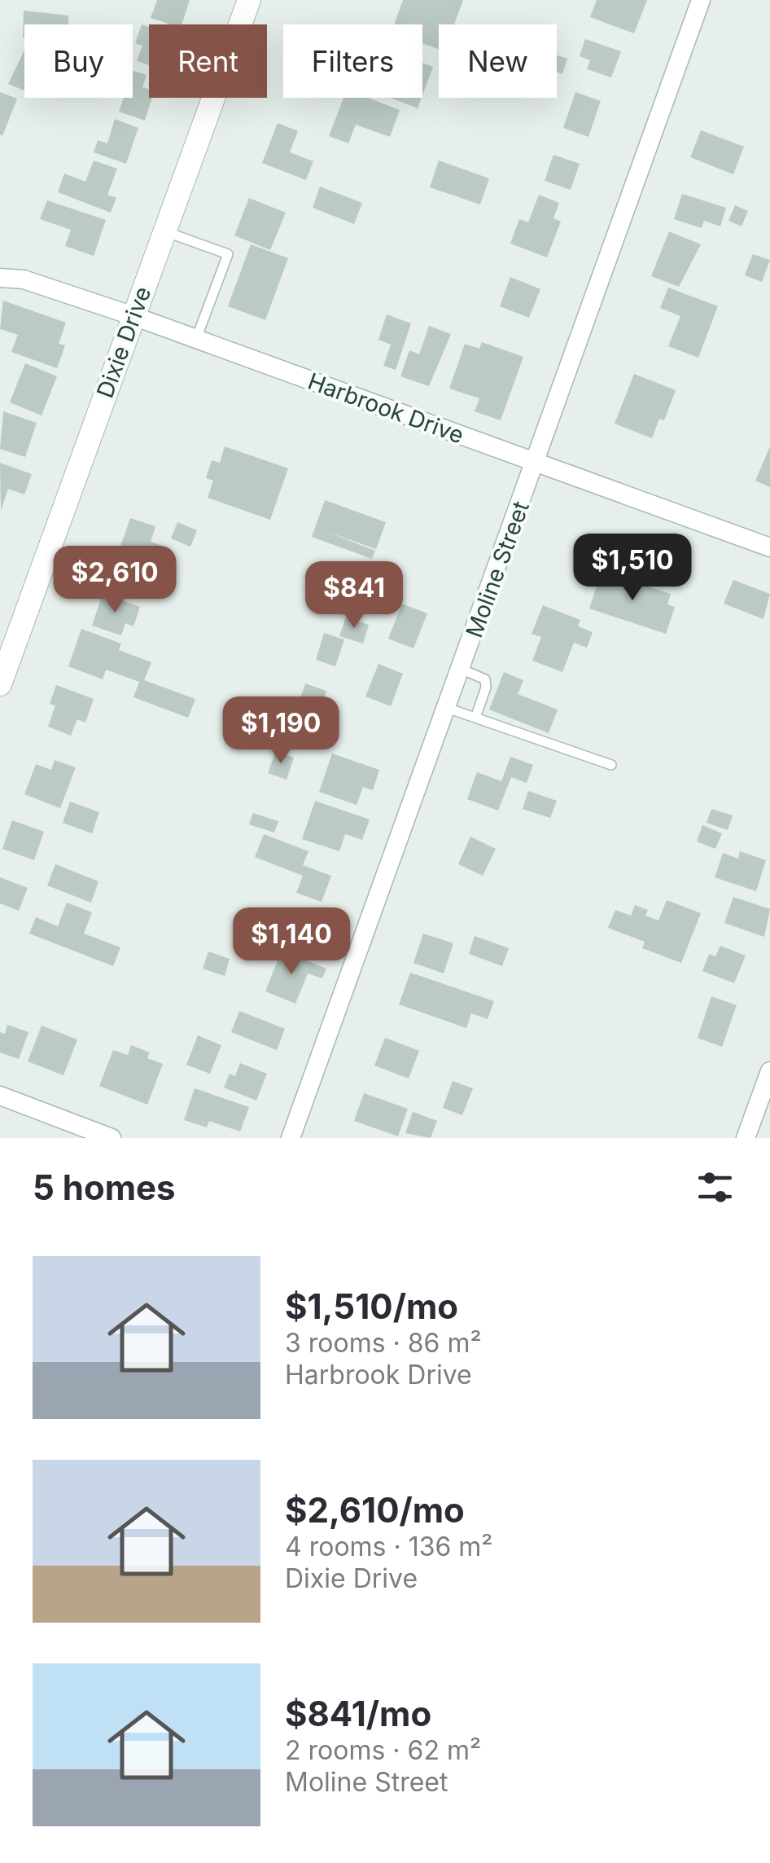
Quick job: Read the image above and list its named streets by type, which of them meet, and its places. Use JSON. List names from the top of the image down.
{
  "streets": {
    "street": ["Dixie Drive", "Harbrook Drive", "Moline Street"]
  },
  "crossings": [
    ["Dixie Drive", "Harbrook Drive"],
    ["Harbrook Drive", "Moline Street"]
  ],
  "page": {
    "chip": [
      "Buy",
      "Rent",
      "Filters",
      "New"
    ],
    "price": [
      "$1,510",
      "$2,610",
      "$841",
      "$1,190",
      "$1,140"
    ],
    "heading": "5 homes",
    "list": [
      {
        "name": "$1,510/mo",
        "note": "3 rooms · 86 m² · Harbrook Drive"
      },
      {
        "name": "$2,610/mo",
        "note": "4 rooms · 136 m² · Dixie Drive"
      },
      {
        "name": "$841/mo",
        "note": "2 rooms · 62 m² · Moline Street"
      }
    ]
  }
}
